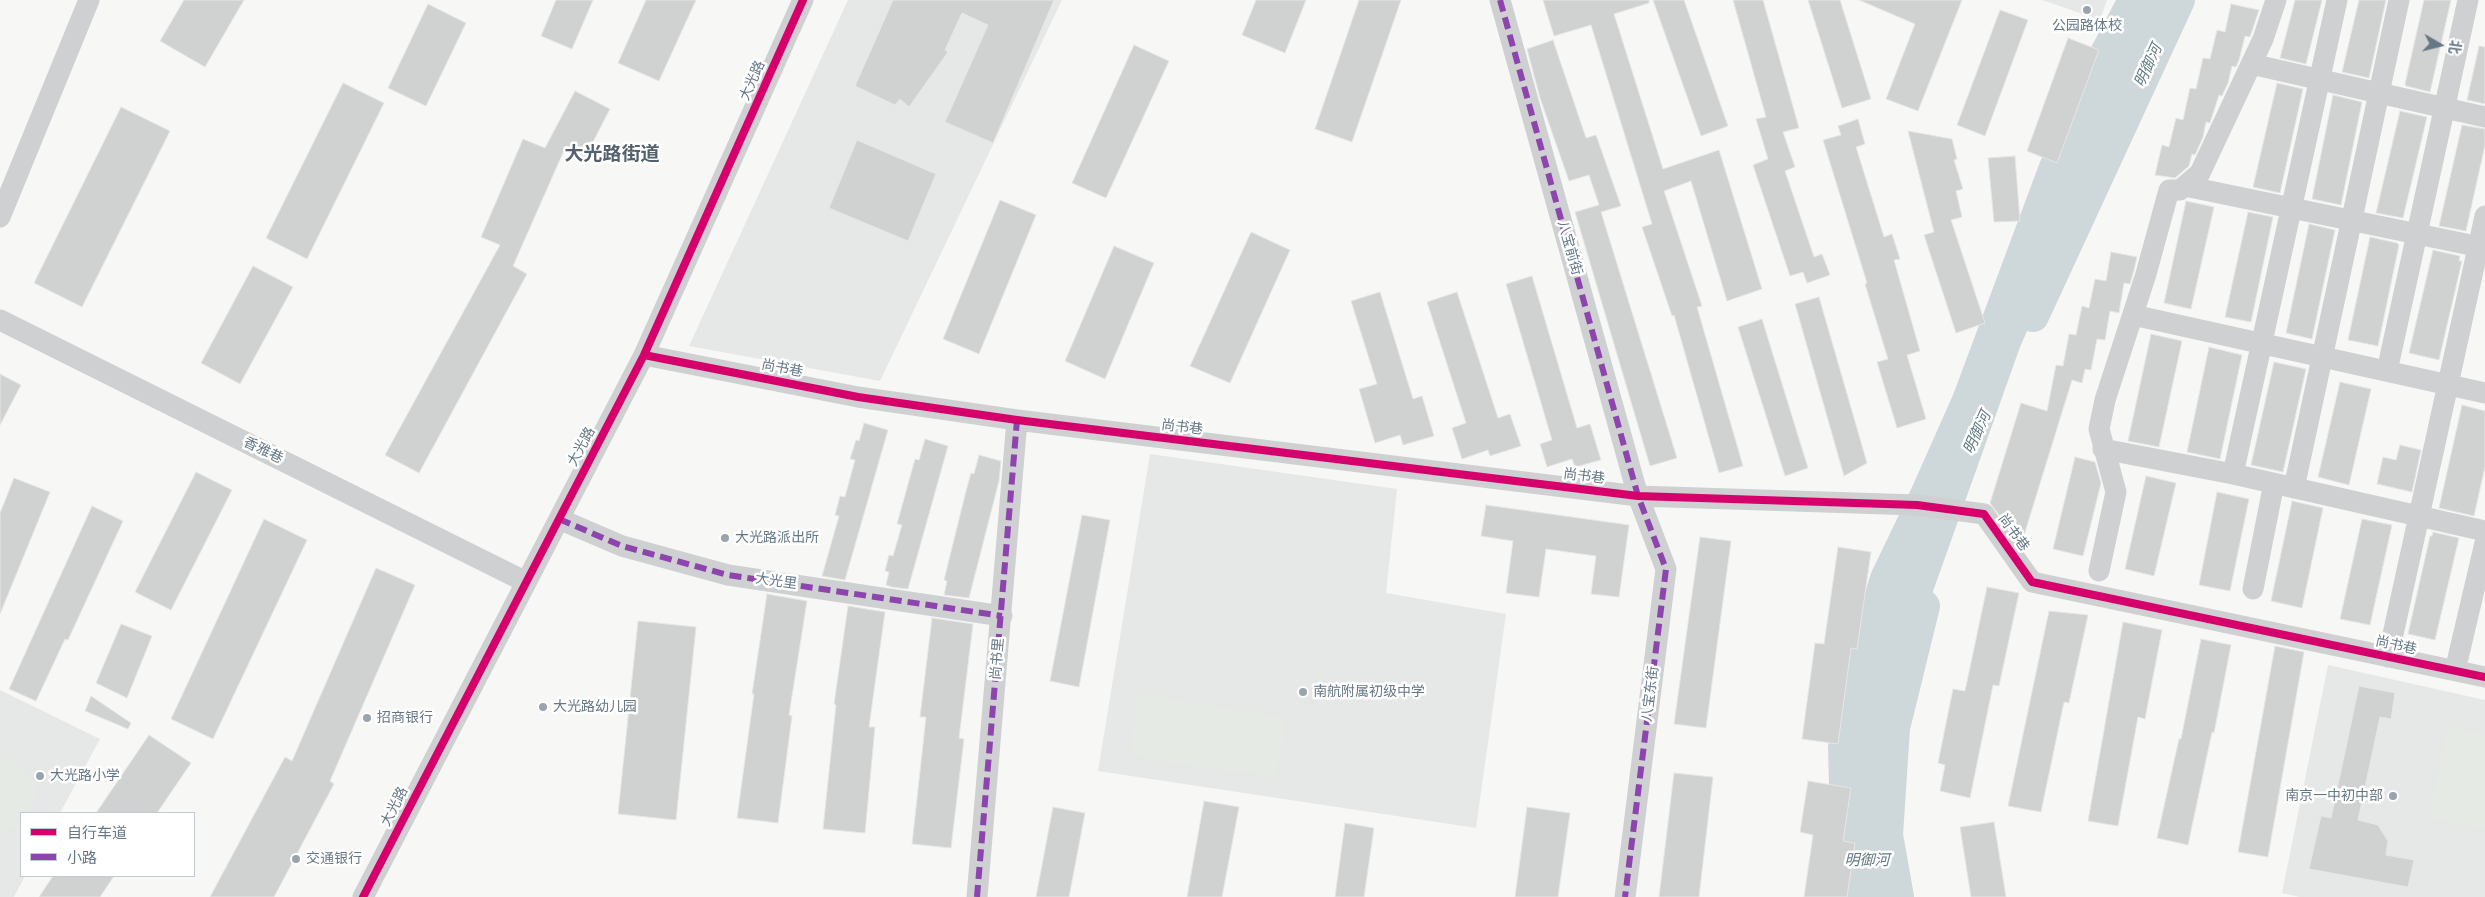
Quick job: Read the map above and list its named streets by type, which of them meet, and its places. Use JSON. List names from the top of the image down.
{
  "streets": {
    "street": [
      "大光路",
      "八宝前街",
      "尚书巷",
      "香雅巷",
      "大光里",
      "尚书里",
      "八宝东街"
    ]
  },
  "crossings": [
    ["大光路", "尚书巷"],
    ["大光路", "香雅巷"],
    ["大光路", "大光里"],
    ["八宝前街", "尚书巷"],
    ["八宝前街", "八宝东街"],
    ["尚书巷", "尚书里"],
    ["尚书巷", "八宝东街"],
    ["大光里", "尚书里"]
  ],
  "districts": ["大光路街道"],
  "water": ["明御河"],
  "places": [
    "公园路体校",
    "大光路派出所",
    "南航附属初级中学",
    "大光路幼儿园",
    "招商银行",
    "大光路小学",
    "南京一中初中部",
    "交通银行"
  ],
  "legend": ["自行车道", "小路"],
  "north": "right"
}
